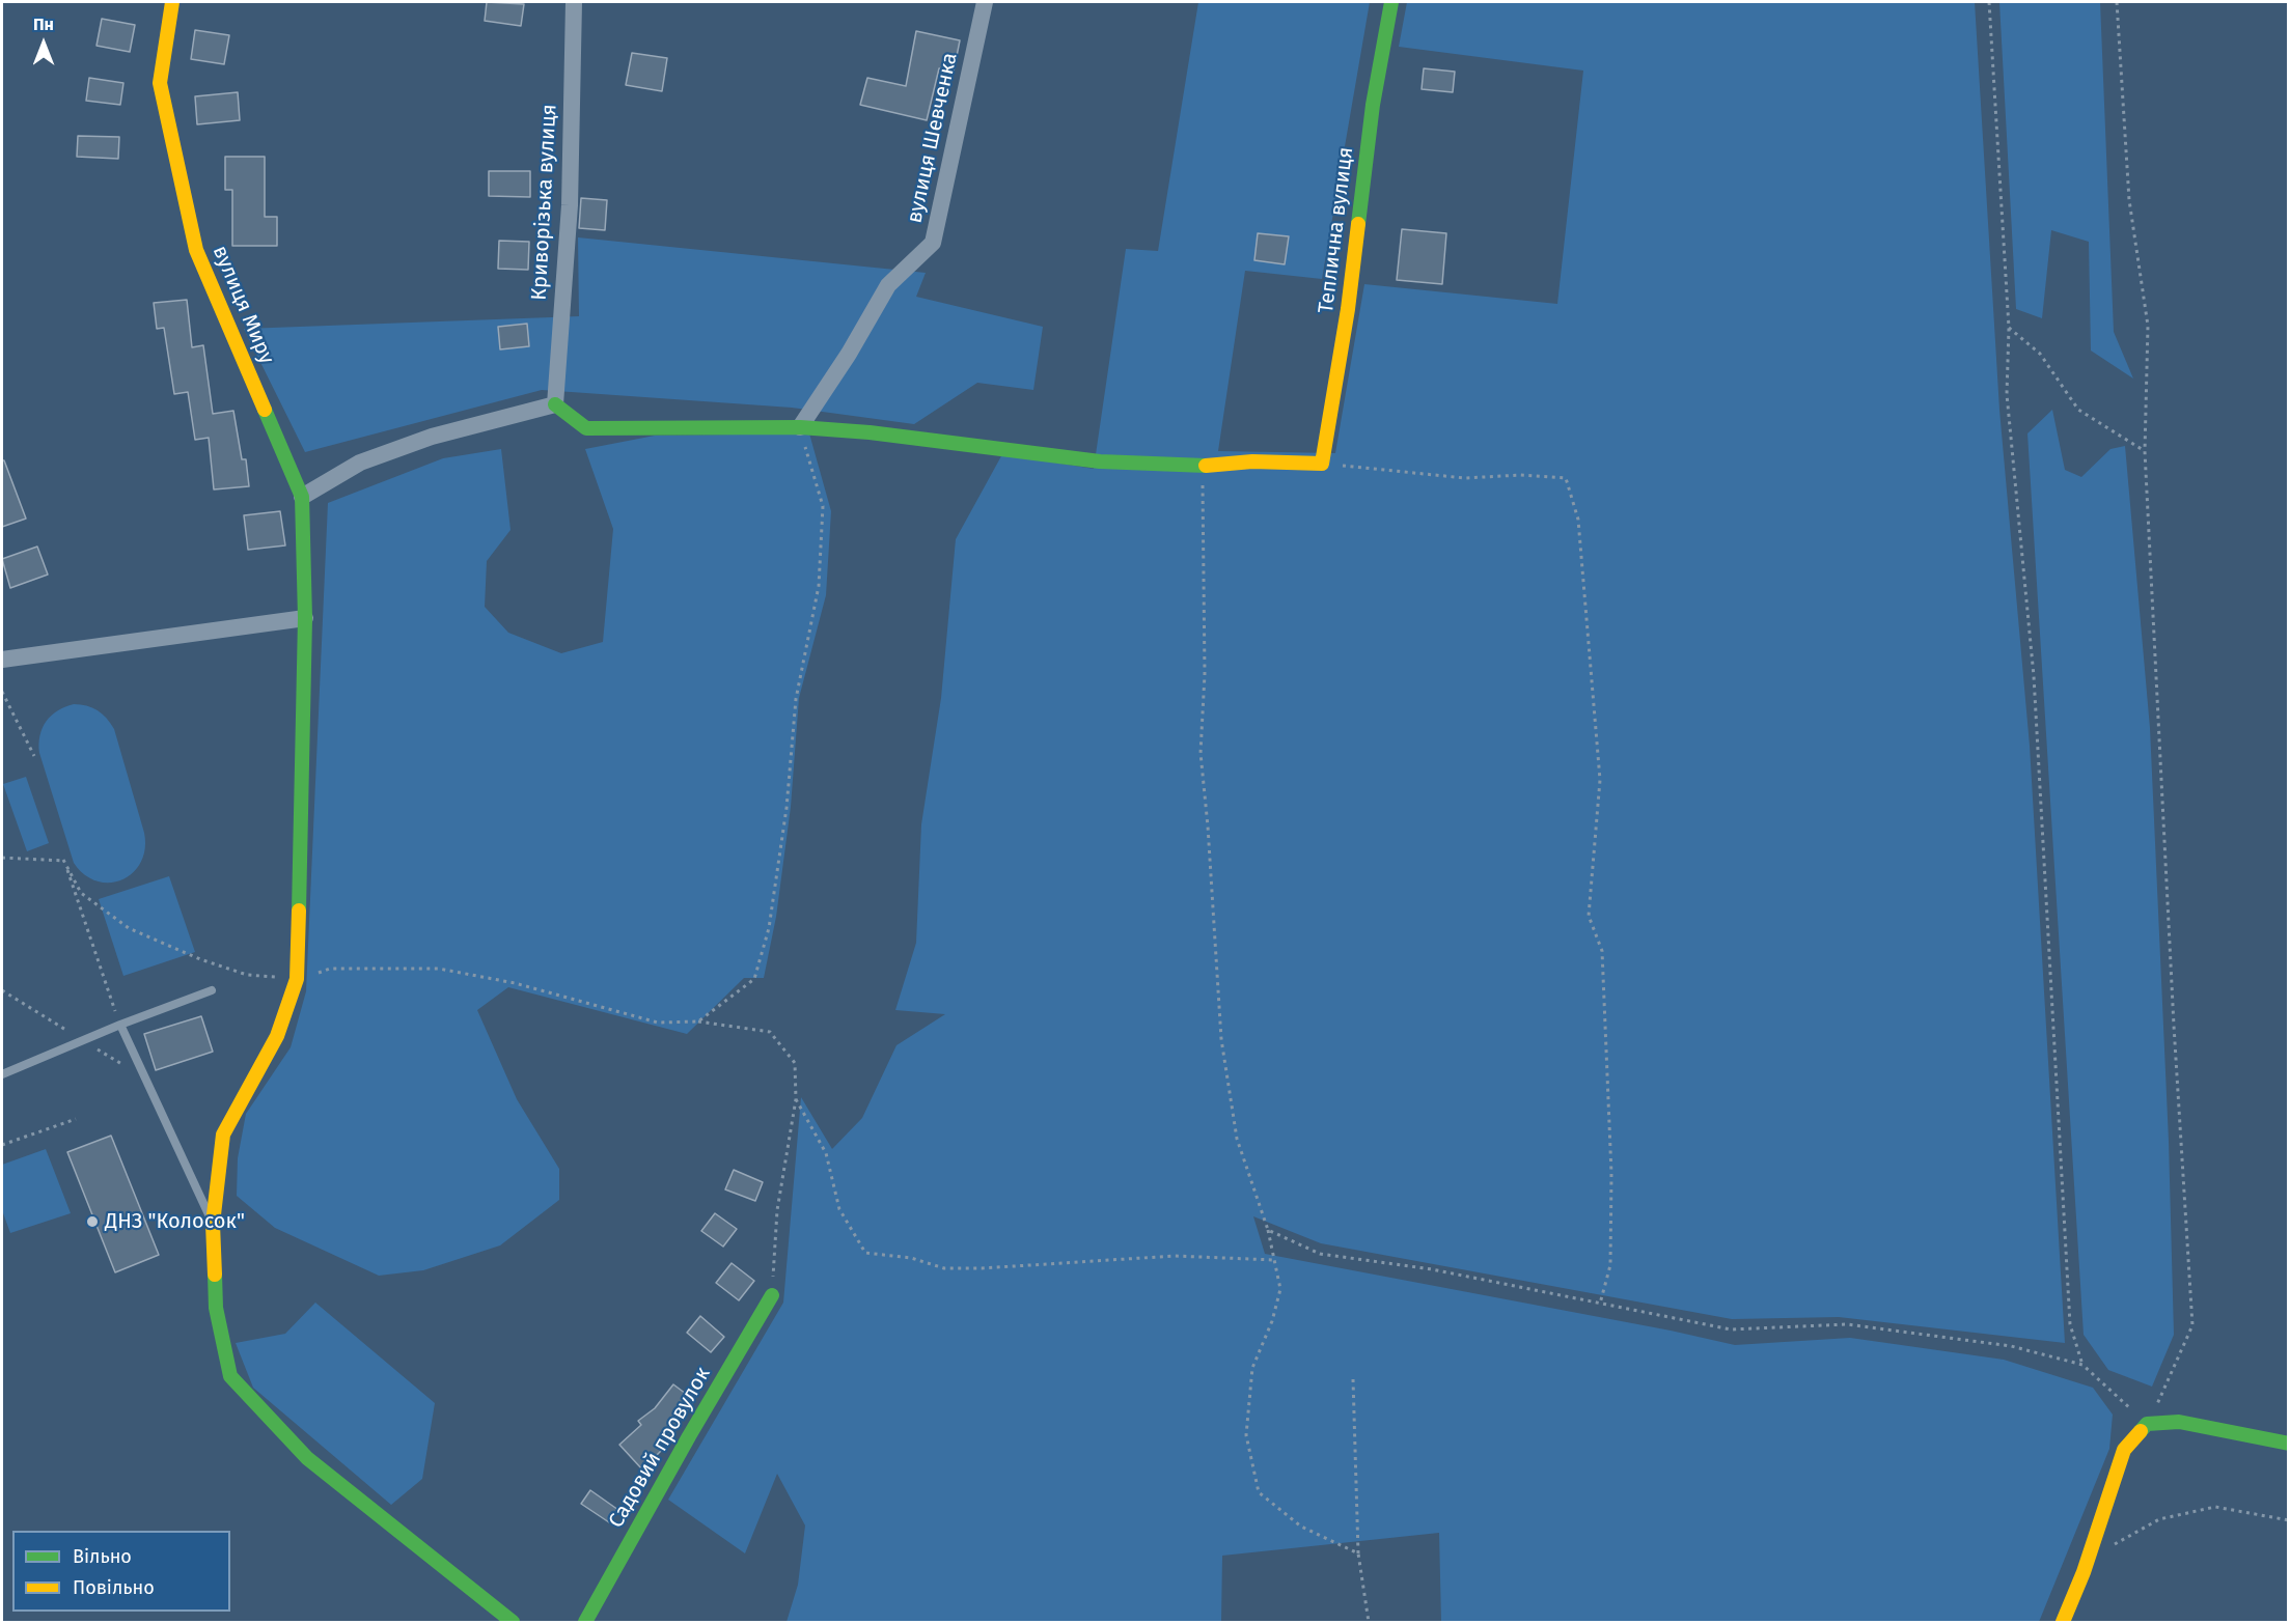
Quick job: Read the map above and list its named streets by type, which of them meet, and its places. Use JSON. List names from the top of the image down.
{
  "streets": {
    "street": [
      "вулиця Шевченка",
      "Криворізька вулиця",
      "Теплична вулиця",
      "вулиця Миру",
      "Садовий провулок"
    ]
  },
  "places": ["ДНЗ \"Колосок\""],
  "legend": ["Вільно", "Повільно"],
  "north": "top"
}
